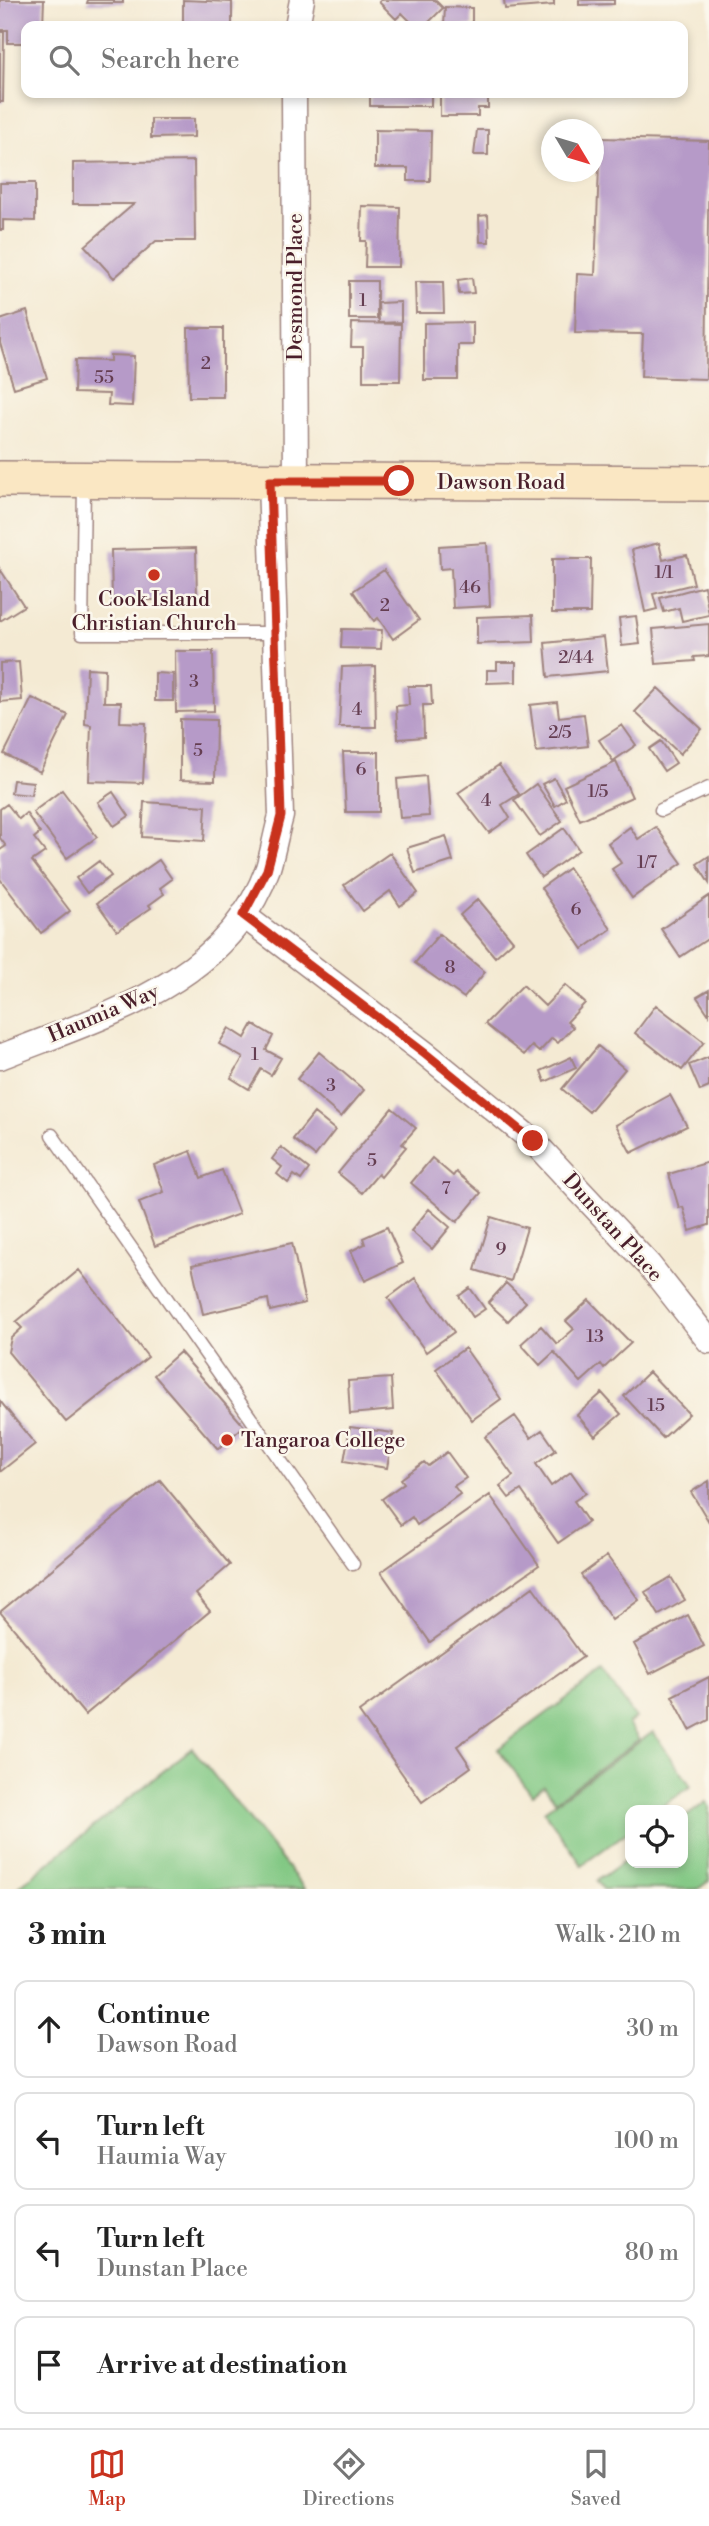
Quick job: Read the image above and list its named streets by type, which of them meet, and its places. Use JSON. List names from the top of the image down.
{
  "streets": {
    "main road": ["Dawson Road"],
    "street": ["Desmond Place", "Haumia Way", "Dunstan Place"]
  },
  "crossings": [
    ["Desmond Place", "Dawson Road"],
    ["Desmond Place", "Haumia Way"],
    ["Dawson Road", "Haumia Way"],
    ["Haumia Way", "Dunstan Place"]
  ],
  "places": ["Cook Island Christian Church", "Tangaroa College"],
  "house_numbers": [
    "1",
    "2",
    "55",
    "1/1",
    "46",
    "2",
    "2/44",
    "3",
    "4",
    "2/5",
    "5",
    "6",
    "1/5",
    "4",
    "1/7",
    "6",
    "8",
    "1",
    "3",
    "5",
    "7",
    "9",
    "13",
    "15"
  ],
  "north": "bottom right",
  "page": {
    "search": "Search here",
    "heading": ["3 min", "Walk · 210 m"],
    "list": [
      ["Continue", "Dawson Road", "30 m"],
      ["Turn left", "Haumia Way", "100 m"],
      ["Turn left", "Dunstan Place", "80 m"],
      "Arrive at destination"
    ],
    "nav": ["Map", "Directions", "Saved"]
  }
}
